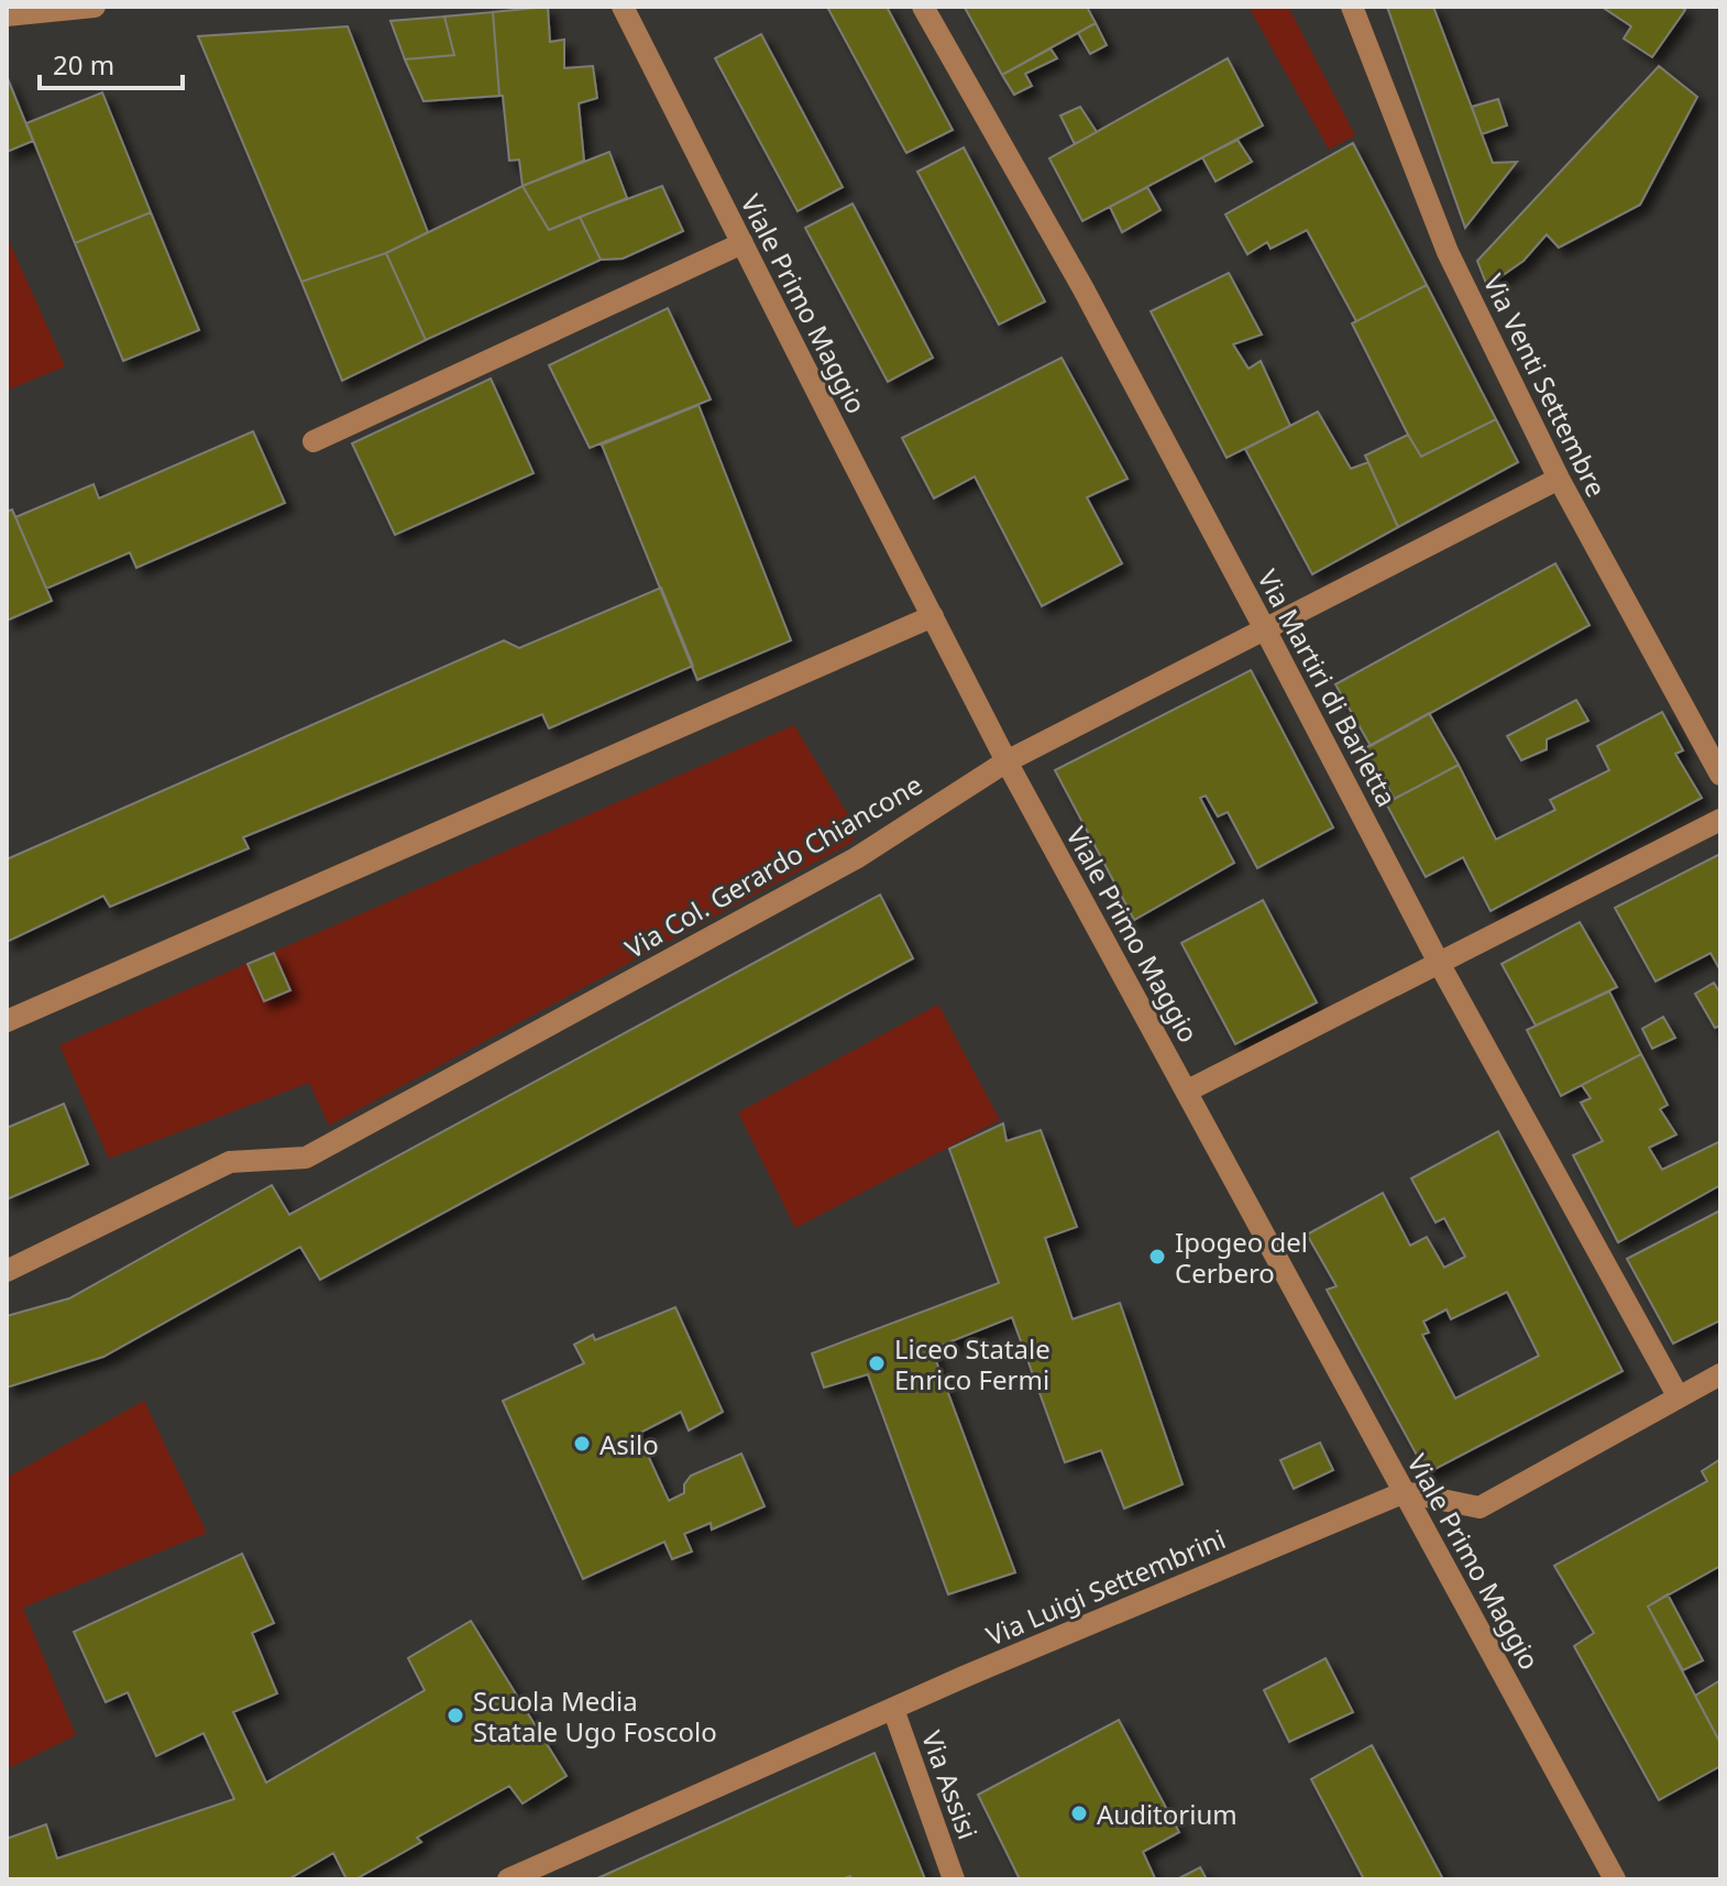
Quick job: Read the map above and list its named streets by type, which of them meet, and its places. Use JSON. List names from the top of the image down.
{
  "streets": {
    "street": [
      "Viale Primo Maggio",
      "Via Venti Settembre",
      "Via Martiri di Barletta",
      "Via Col. Gerardo Chiancone",
      "Via Luigi Settembrini",
      "Via Assisi"
    ]
  },
  "crossings": [
    ["Viale Primo Maggio", "Via Col. Gerardo Chiancone"],
    ["Viale Primo Maggio", "Via Luigi Settembrini"],
    ["Via Venti Settembre", "Via Col. Gerardo Chiancone"],
    ["Via Martiri di Barletta", "Via Col. Gerardo Chiancone"],
    ["Via Luigi Settembrini", "Via Assisi"]
  ],
  "places": [
    "Ipogeo del Cerbero",
    "Liceo Statale Enrico Fermi",
    "Asilo",
    "Scuola Media Statale Ugo Foscolo",
    "Auditorium"
  ],
  "scale_bar": "20 m"
}
